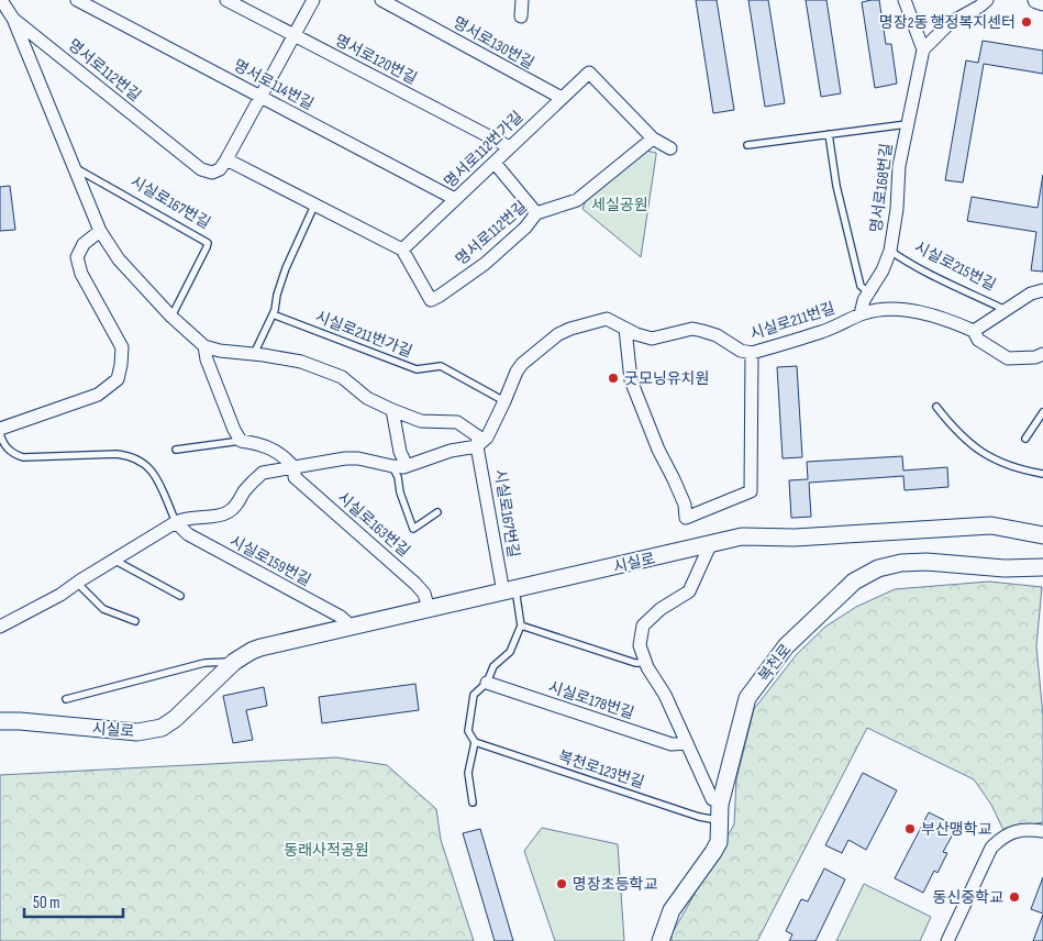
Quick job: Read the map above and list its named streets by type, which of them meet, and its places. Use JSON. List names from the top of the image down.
{
  "streets": {
    "main road": ["시실로", "복천로"],
    "street": [
      "명서로130번길",
      "명서로120번길",
      "명서로112번길",
      "명서로114번길",
      "명서로112번가길",
      "명서로168번길",
      "시실로167번길",
      "시실로215번길",
      "시실로211번길",
      "시실로163번길",
      "시실로159번길",
      "시실로178번길"
    ],
    "lane": ["시실로211번가길", "복천로123번길"]
  },
  "crossings": [
    ["명서로130번길", "명서로112번가길"],
    ["명서로120번길", "명서로112번가길"],
    ["명서로112번길", "명서로112번가길"],
    ["명서로114번길", "명서로112번가길"],
    ["명서로168번길", "시실로215번길"],
    ["명서로168번길", "시실로211번길"],
    ["시실로167번길", "시실로211번길"],
    ["시실로167번길", "시실로"],
    ["시실로215번길", "시실로211번길"],
    ["시실로211번길", "시실로211번가길"],
    ["시실로163번길", "시실로"],
    ["시실로159번길", "시실로"],
    ["복천로", "복천로123번길"]
  ],
  "parks": ["세실공원", "동래사적공원"],
  "places": [
    "명장2동 행정복지센터",
    "굿모닝유치원",
    "부산맹학교",
    "명장초등학교",
    "동신중학교"
  ],
  "scale_bar": "50 m"
}
